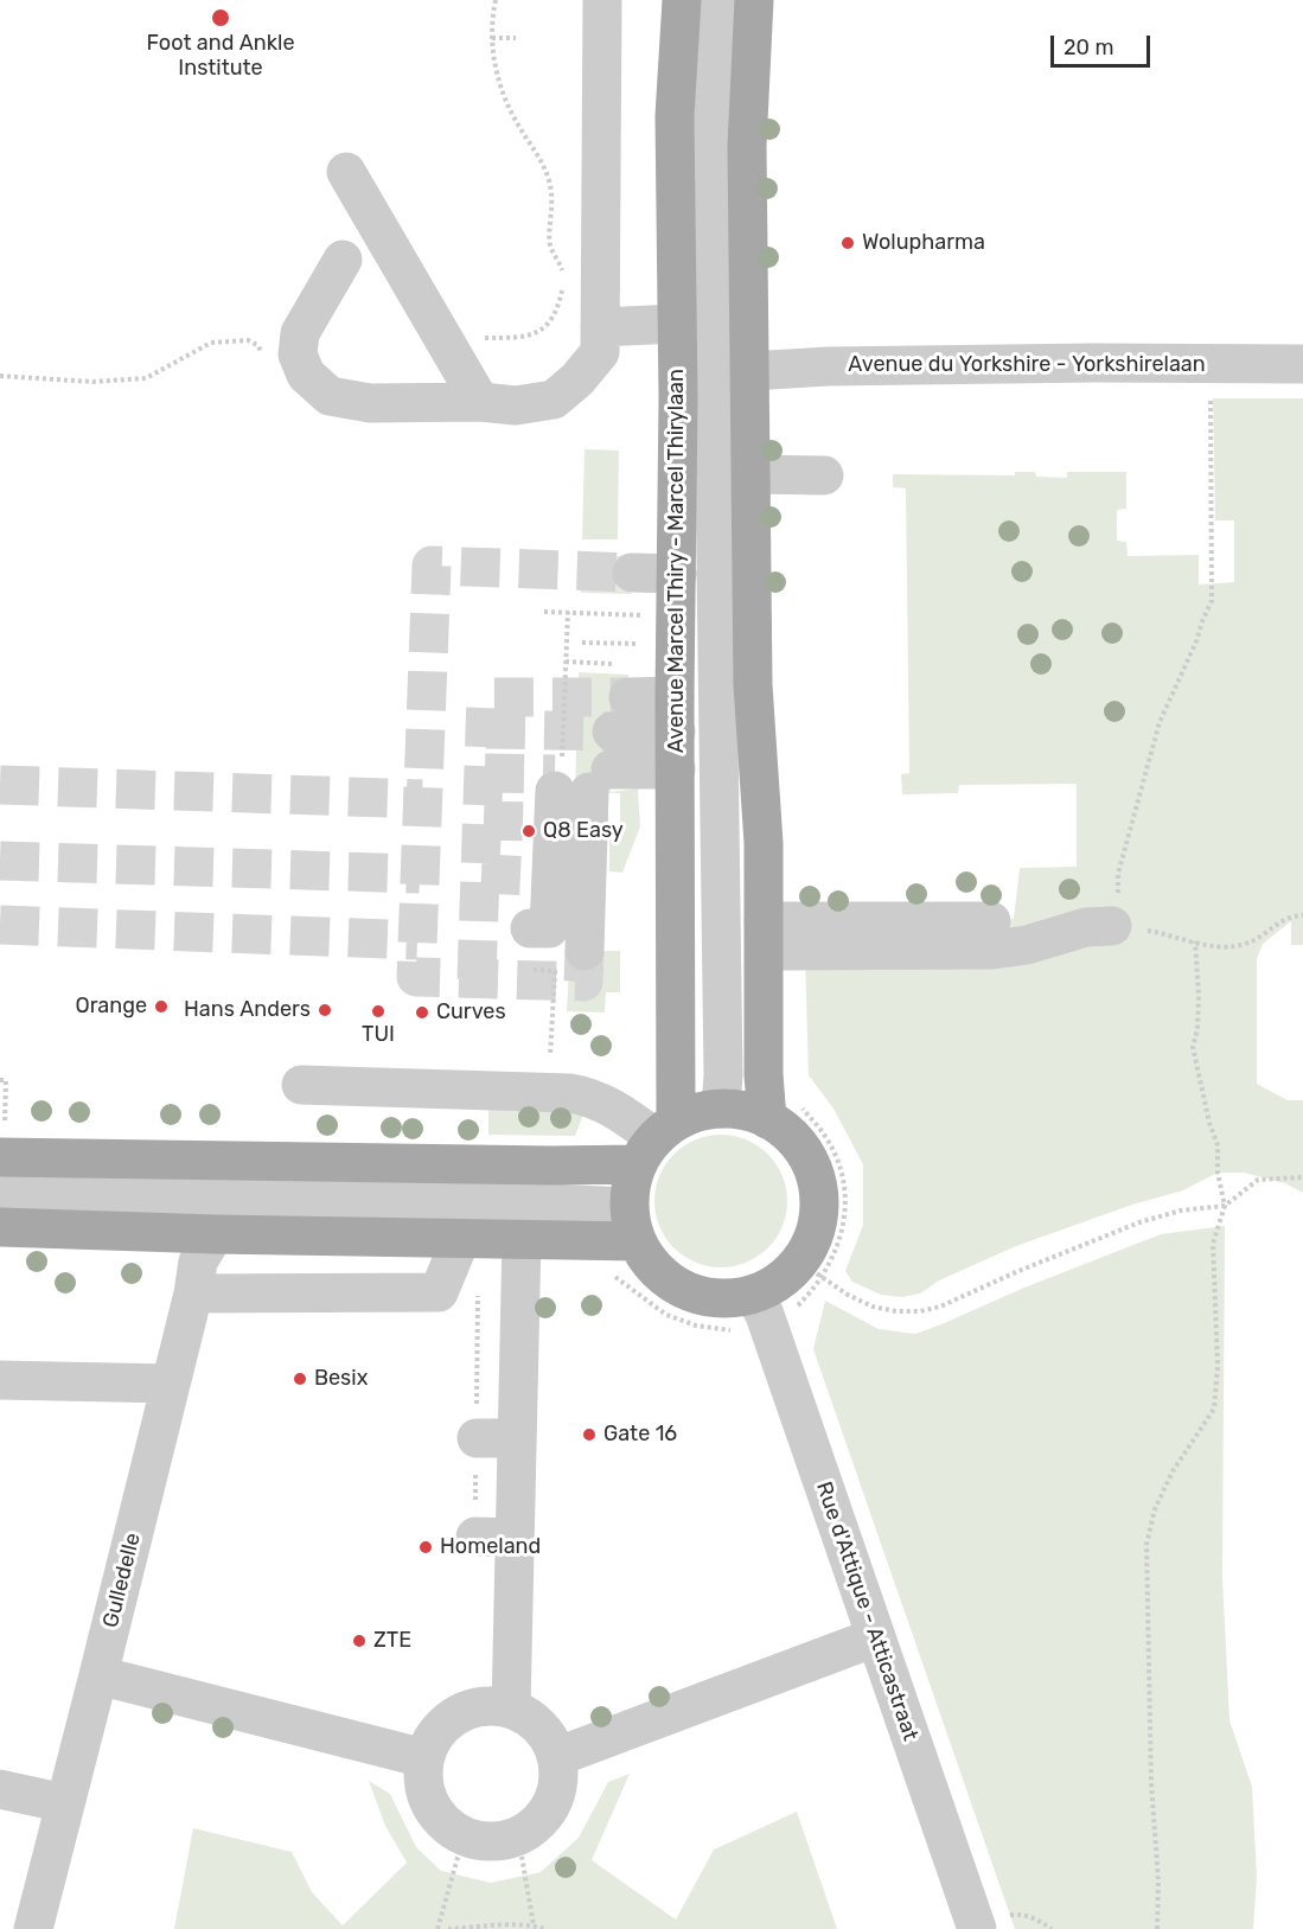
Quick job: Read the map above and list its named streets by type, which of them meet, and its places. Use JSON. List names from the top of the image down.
{
  "streets": {
    "main road": ["Avenue Marcel Thiry - Marcel Thirylaan"],
    "street": ["Avenue du Yorkshire - Yorkshirelaan", "Gulledelle", "Rue d'Attique - Atticastraat"]
  },
  "crossings": [
    ["Avenue Marcel Thiry - Marcel Thirylaan", "Rue d'Attique - Atticastraat"]
  ],
  "places": [
    "Foot and Ankle Institute",
    "Wolupharma",
    "Q8 Easy",
    "Orange",
    "Hans Anders",
    "TUI",
    "Curves",
    "Besix",
    "Gate 16",
    "Homeland",
    "ZTE"
  ],
  "scale_bar": "20 m"
}
